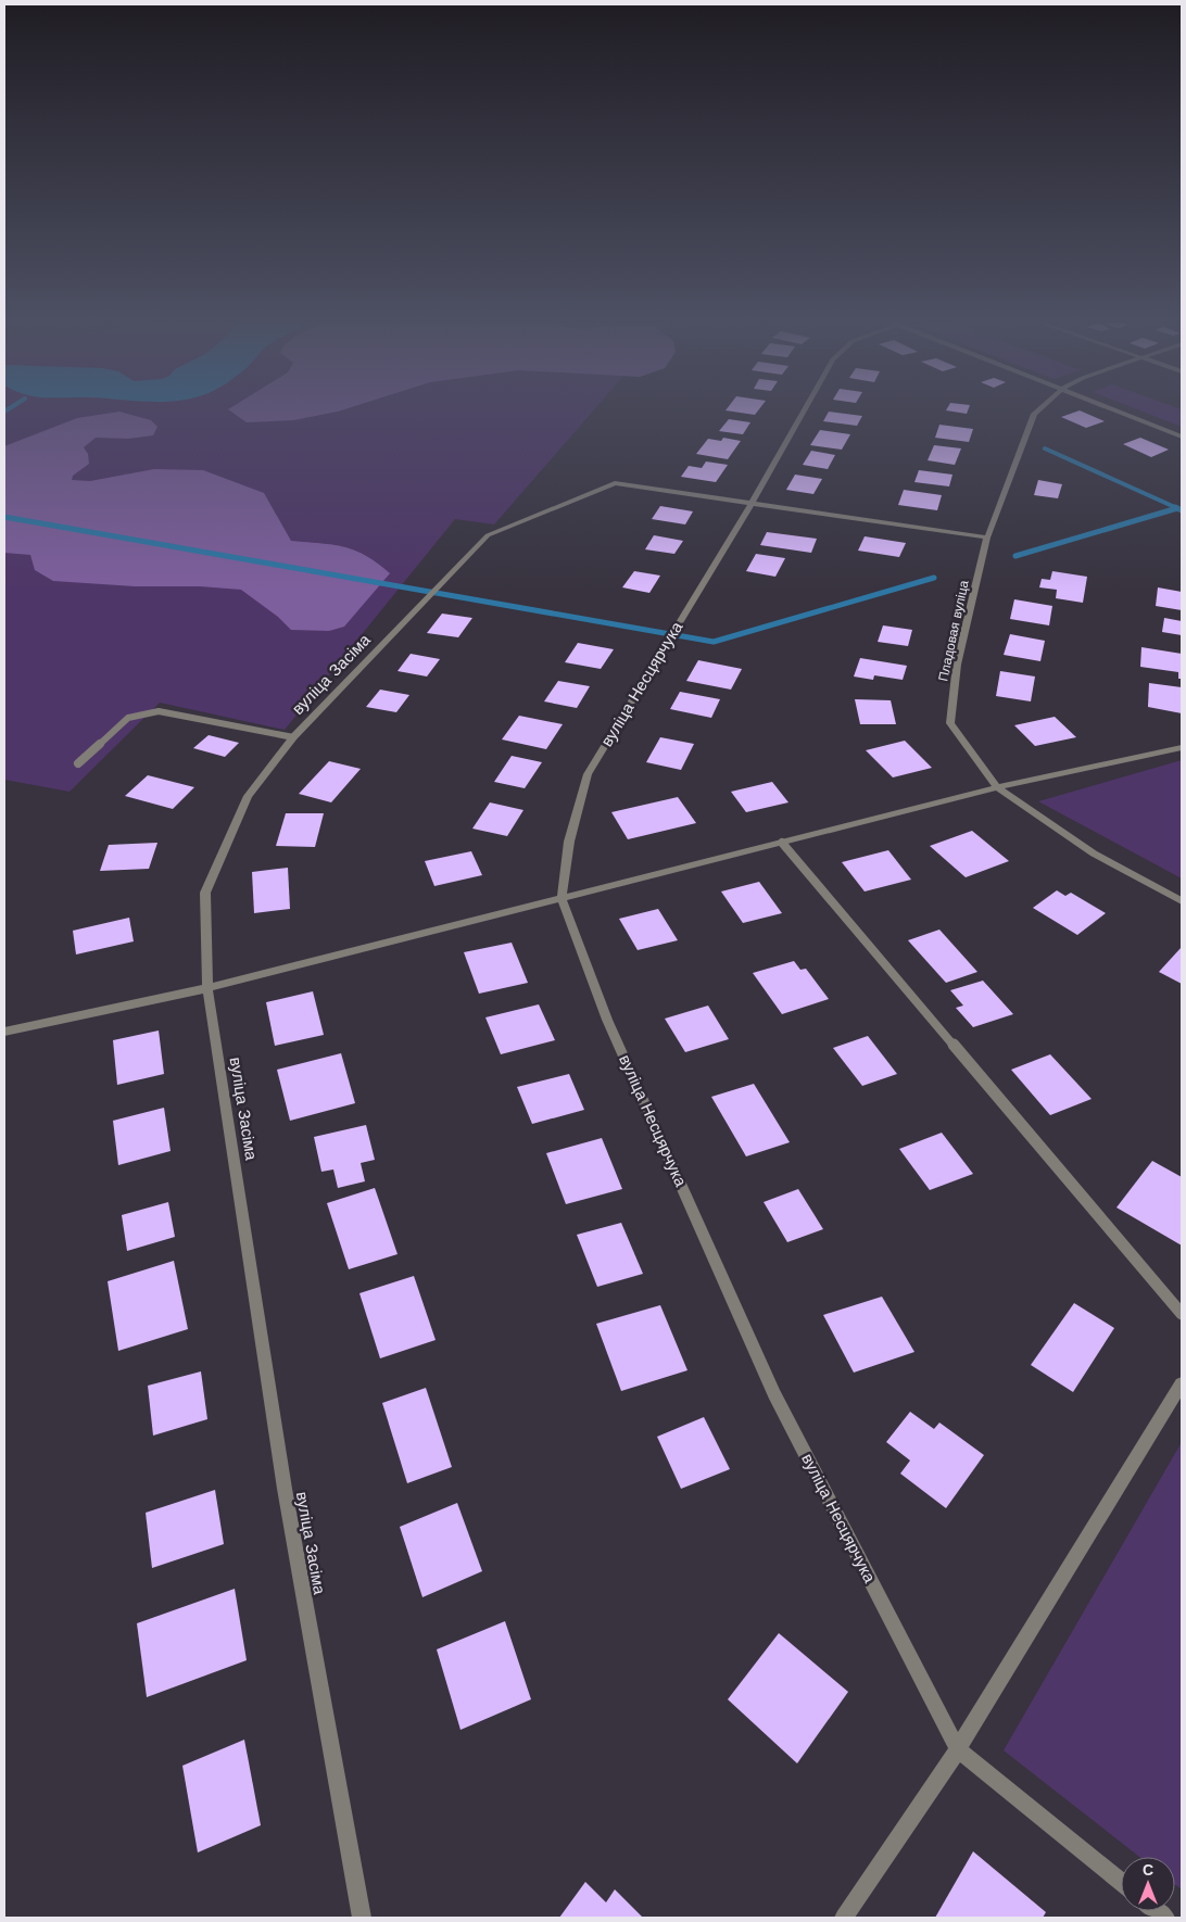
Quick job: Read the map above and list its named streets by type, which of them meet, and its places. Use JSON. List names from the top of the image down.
{
  "streets": {
    "street": ["Пладовая вуліца", "вуліца Засіма", "вуліца Несцярчука"]
  },
  "crossings": [
    ["вуліца Засіма", "вуліца Несцярчука"]
  ],
  "north": "top"
}
